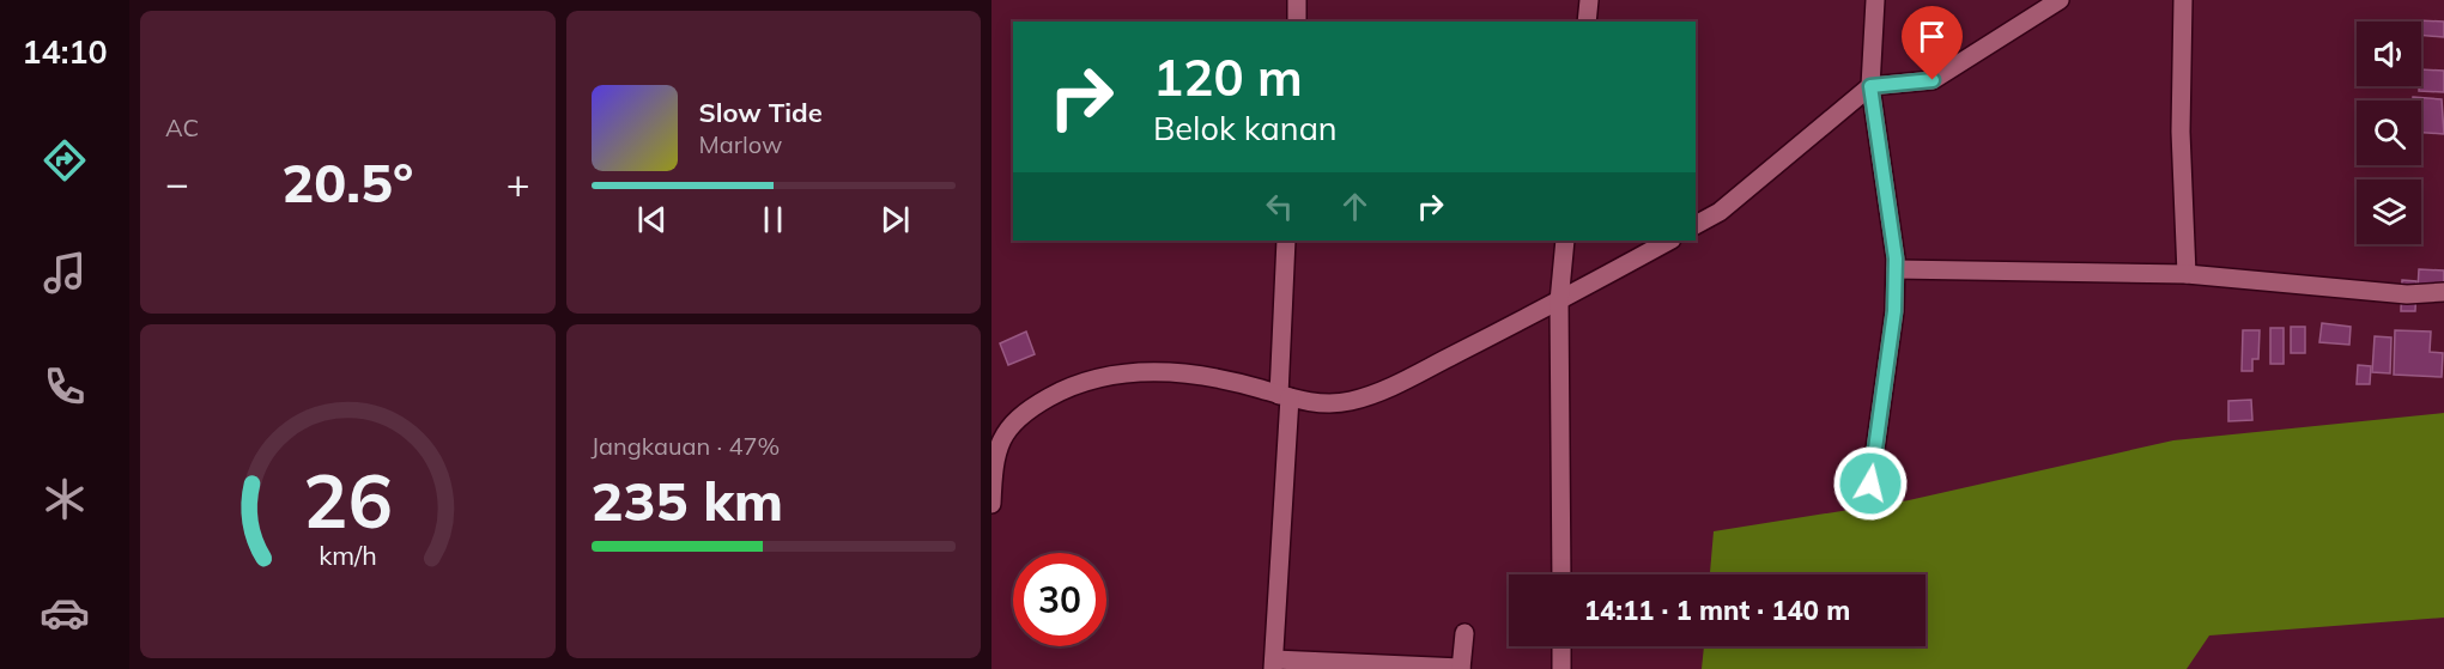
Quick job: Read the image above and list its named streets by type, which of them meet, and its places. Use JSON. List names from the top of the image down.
{
  "page": {
    "tabs": "14:10",
    "tile": [
      "AC",
      ["Jangkauan · 47%", "235 km"]
    ],
    "turn": ["120 m", "Belok kanan"],
    "song": ["Slow Tide", "Marlow"],
    "heat": ["−", "20.5°", "+"],
    "limit": "30",
    "trip": "14:11 · 1 mnt · 140 m",
    "gauge": ["26", "km/h"]
  }
}
